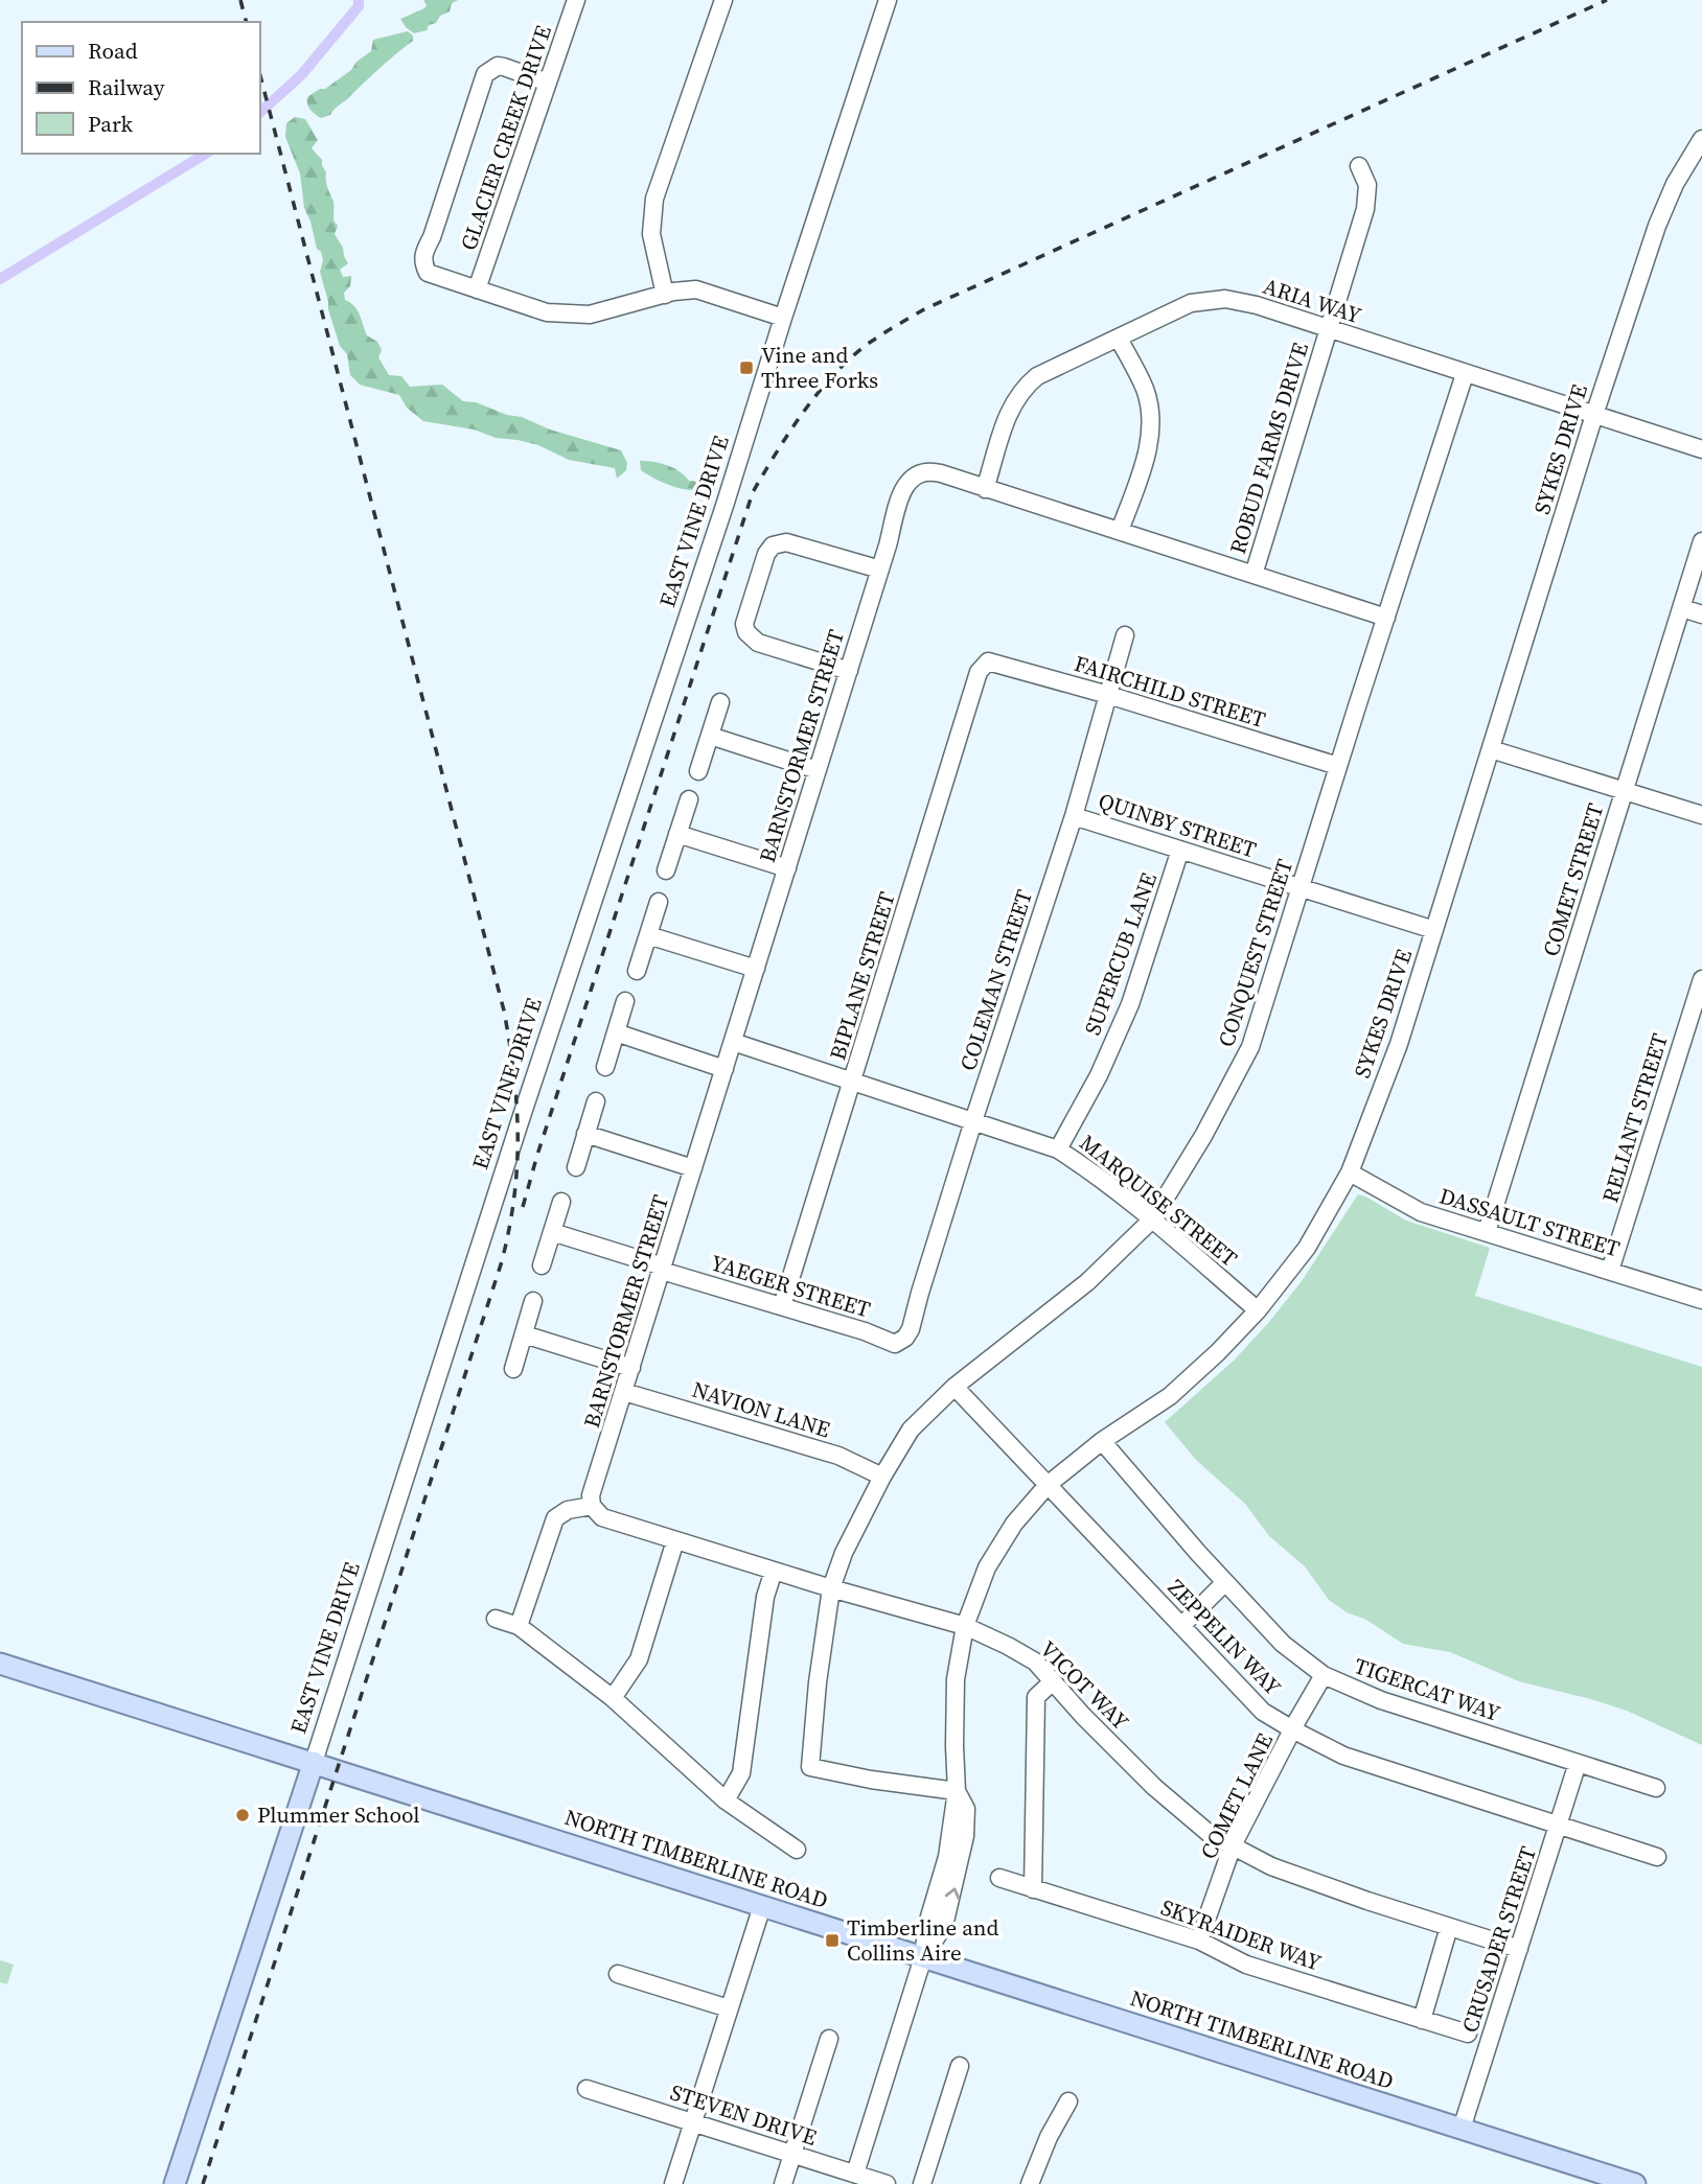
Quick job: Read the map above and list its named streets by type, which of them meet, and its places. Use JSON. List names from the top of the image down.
{
  "streets": {
    "main road": ["EAST VINE DRIVE", "NORTH TIMBERLINE ROAD"],
    "street": [
      "GLACIER CREEK DRIVE",
      "ARIA WAY",
      "ROBUD FARMS DRIVE",
      "SYKES DRIVE",
      "FAIRCHILD STREET",
      "BARNSTORMER STREET",
      "QUINBY STREET",
      "COMET STREET",
      "CONQUEST STREET",
      "SUPERCUB LANE",
      "BIPLANE STREET",
      "COLEMAN STREET",
      "RELIANT STREET",
      "MARQUISE STREET",
      "DASSAULT STREET",
      "YAEGER STREET",
      "NAVION LANE",
      "ZEPPELIN WAY",
      "VICOT WAY",
      "TIGERCAT WAY",
      "COMET LANE",
      "SKYRAIDER WAY",
      "CRUSADER STREET",
      "STEVEN DRIVE"
    ]
  },
  "crossings": [
    ["ARIA WAY", "ROBUD FARMS DRIVE"],
    ["ARIA WAY", "SYKES DRIVE"],
    ["ARIA WAY", "BARNSTORMER STREET"],
    ["ARIA WAY", "CONQUEST STREET"],
    ["ROBUD FARMS DRIVE", "BARNSTORMER STREET"],
    ["SYKES DRIVE", "QUINBY STREET"],
    ["SYKES DRIVE", "CONQUEST STREET"],
    ["SYKES DRIVE", "MARQUISE STREET"],
    ["SYKES DRIVE", "DASSAULT STREET"],
    ["SYKES DRIVE", "ZEPPELIN WAY"],
    ["SYKES DRIVE", "VICOT WAY"],
    ["SYKES DRIVE", "TIGERCAT WAY"],
    ["SYKES DRIVE", "NORTH TIMBERLINE ROAD"],
    ["SYKES DRIVE", "STEVEN DRIVE"],
    ["EAST VINE DRIVE", "NORTH TIMBERLINE ROAD"],
    ["FAIRCHILD STREET", "CONQUEST STREET"],
    ["FAIRCHILD STREET", "BIPLANE STREET"],
    ["FAIRCHILD STREET", "COLEMAN STREET"],
    ["BARNSTORMER STREET", "CONQUEST STREET"],
    ["BARNSTORMER STREET", "MARQUISE STREET"],
    ["BARNSTORMER STREET", "YAEGER STREET"],
    ["BARNSTORMER STREET", "NAVION LANE"],
    ["BARNSTORMER STREET", "VICOT WAY"],
    ["QUINBY STREET", "CONQUEST STREET"],
    ["QUINBY STREET", "SUPERCUB LANE"],
    ["QUINBY STREET", "COLEMAN STREET"],
    ["COMET STREET", "DASSAULT STREET"],
    ["CONQUEST STREET", "MARQUISE STREET"],
    ["CONQUEST STREET", "NAVION LANE"],
    ["CONQUEST STREET", "ZEPPELIN WAY"],
    ["CONQUEST STREET", "VICOT WAY"],
    ["SUPERCUB LANE", "MARQUISE STREET"],
    ["BIPLANE STREET", "MARQUISE STREET"],
    ["BIPLANE STREET", "YAEGER STREET"],
    ["COLEMAN STREET", "MARQUISE STREET"],
    ["COLEMAN STREET", "YAEGER STREET"],
    ["RELIANT STREET", "DASSAULT STREET"],
    ["ZEPPELIN WAY", "COMET LANE"],
    ["ZEPPELIN WAY", "CRUSADER STREET"],
    ["VICOT WAY", "COMET LANE"],
    ["VICOT WAY", "CRUSADER STREET"],
    ["TIGERCAT WAY", "COMET LANE"],
    ["TIGERCAT WAY", "CRUSADER STREET"],
    ["COMET LANE", "SKYRAIDER WAY"],
    ["NORTH TIMBERLINE ROAD", "CRUSADER STREET"]
  ],
  "places": {
    "transit": ["Vine and Three Forks", "Timberline and Collins Aire"],
    "other": ["Plummer School"]
  },
  "legend": ["Road", "Railway", "Park"]
}
